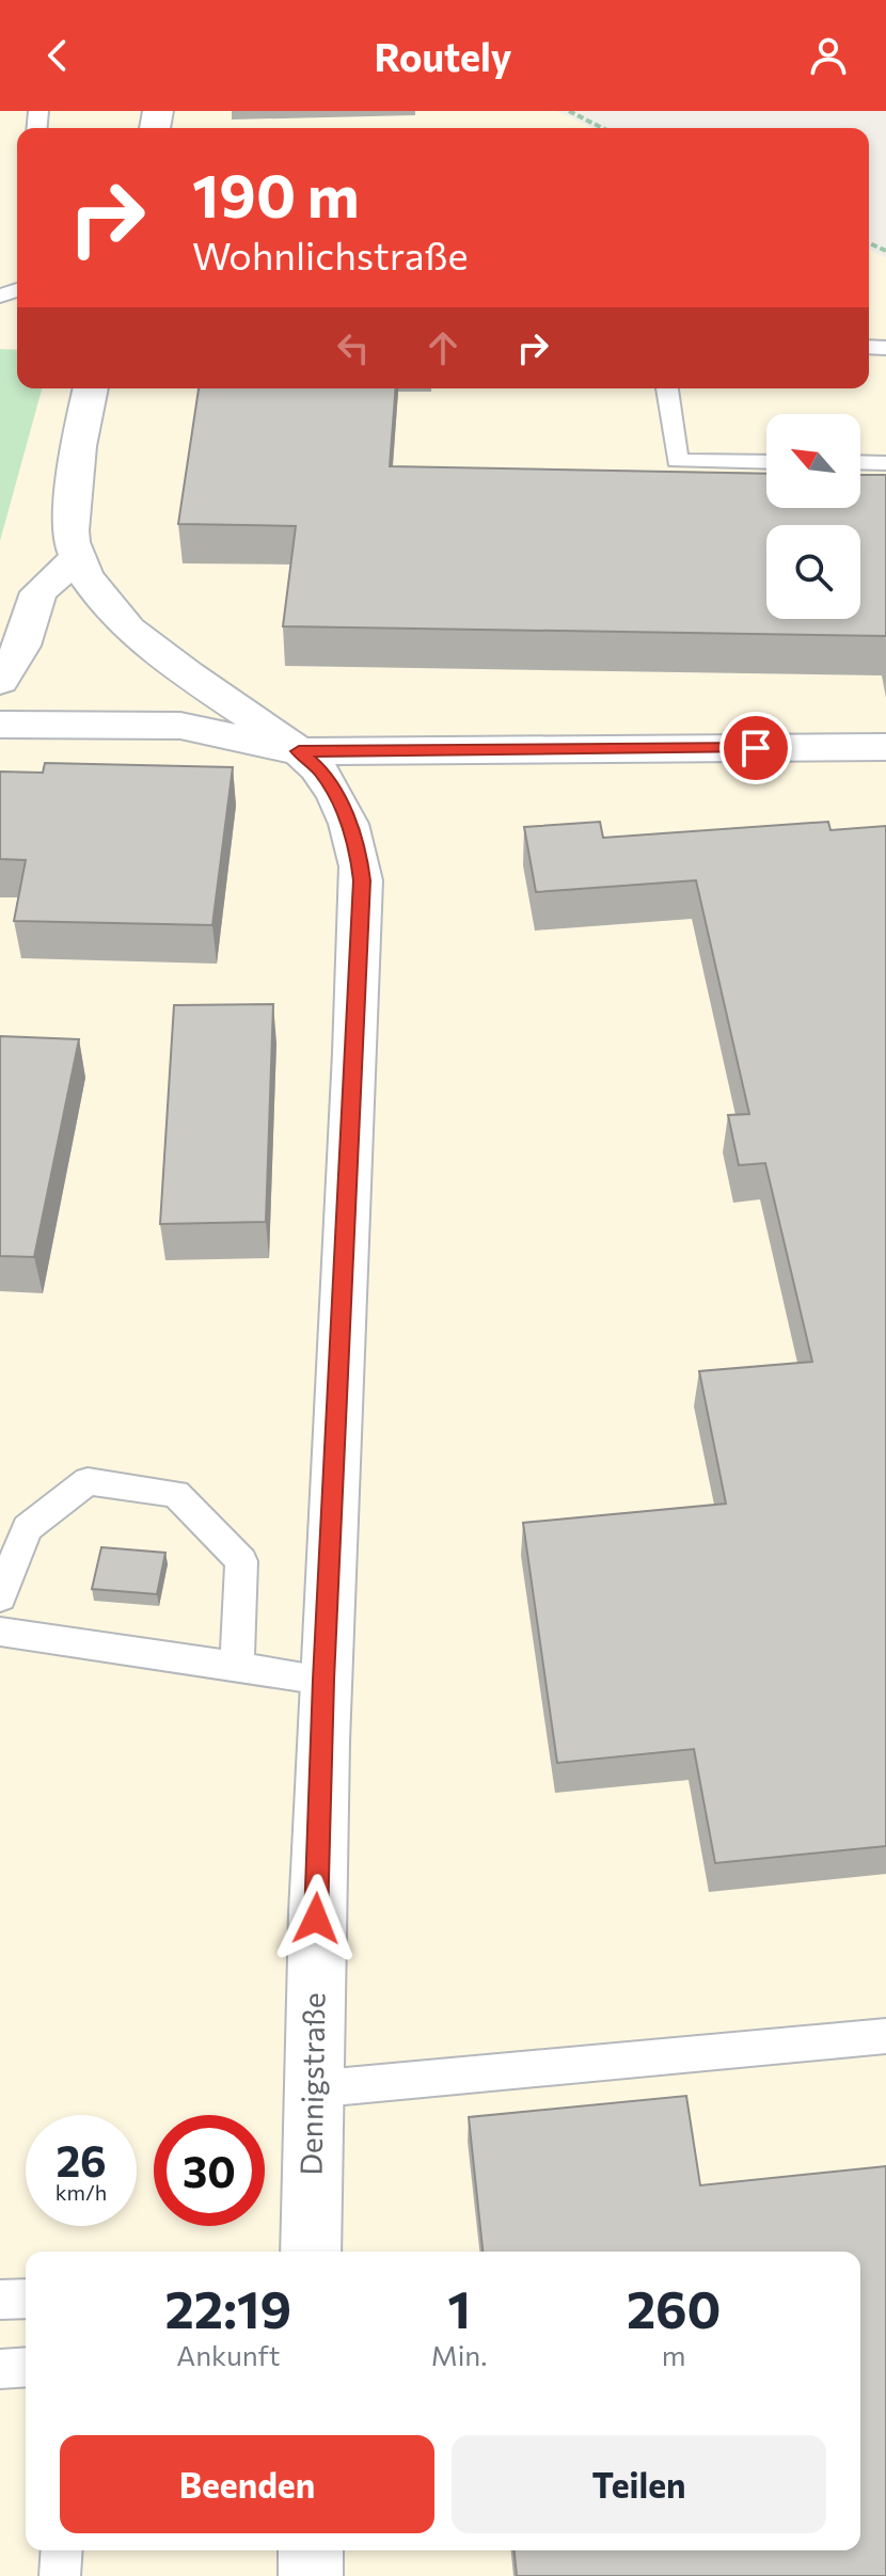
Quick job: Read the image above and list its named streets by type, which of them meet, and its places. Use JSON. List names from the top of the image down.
{
  "streets": {
    "street": ["Dennigstraße"]
  },
  "north": "top left",
  "page": {
    "header": "Routely",
    "turn": ["190 m", "Wohnlichstraße"],
    "speed": "26 km/h",
    "limit": "30",
    "eta": [
      "22:19",
      "Ankunft",
      "1",
      "Min.",
      "260",
      "m"
    ],
    "buttons": ["Beenden", "Teilen"]
  }
}
